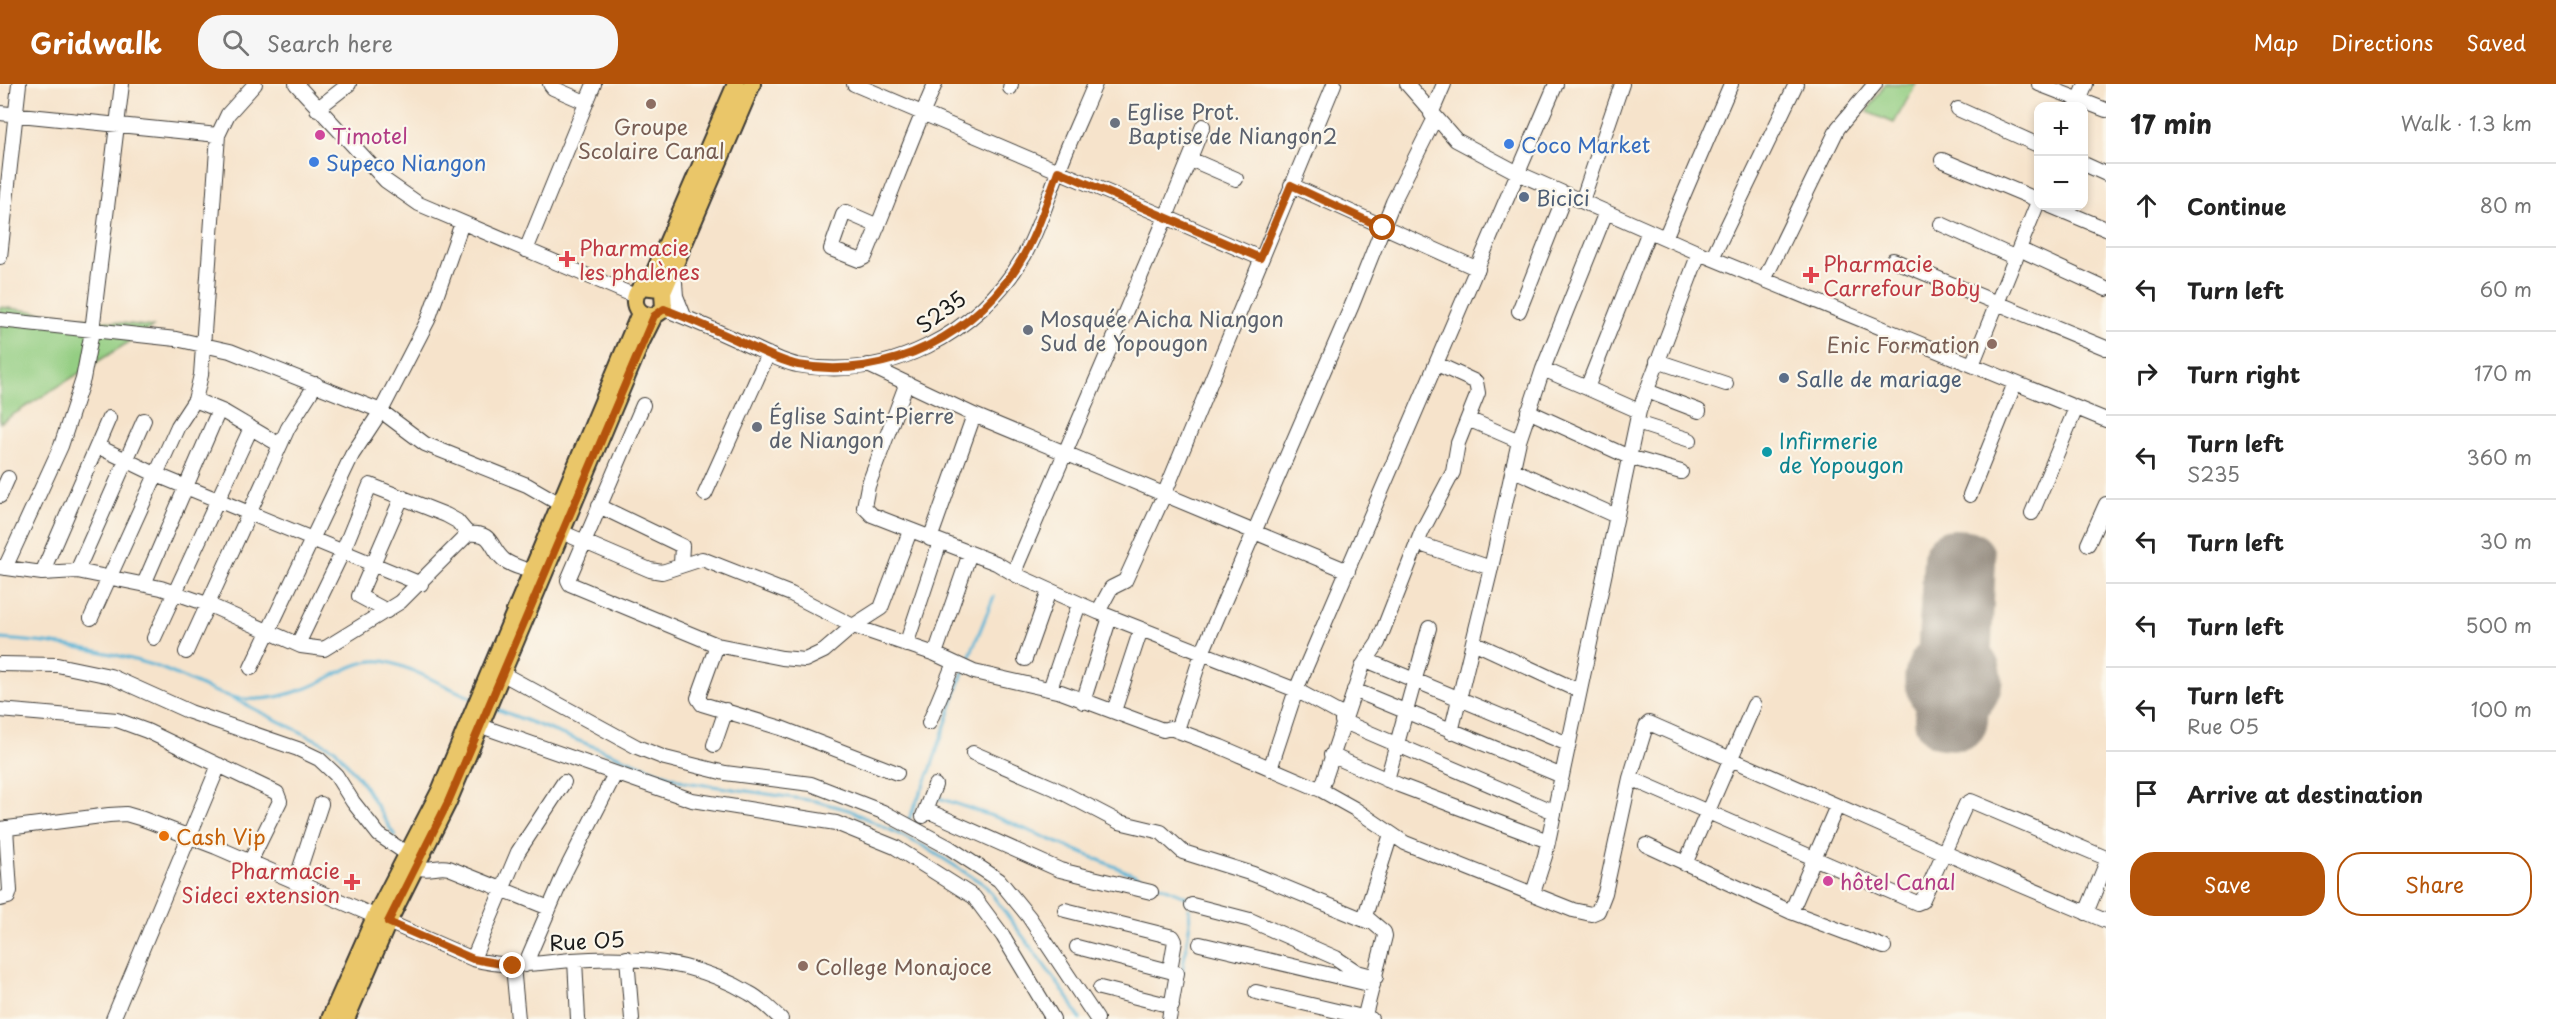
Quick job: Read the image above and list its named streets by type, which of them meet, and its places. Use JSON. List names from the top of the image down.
{
  "streets": {
    "street": ["S235", "Rue O5"]
  },
  "places": {
    "other": [
      "Groupe Scolaire Canal",
      "Eglise Prot. Baptise de Niangon2",
      "Timotel",
      "Coco Market",
      "Supeco Niangon",
      "Bicici",
      "Mosquée Aicha Niangon Sud de Yopougon",
      "Enic Formation",
      "Salle de mariage",
      "Église Saint-Pierre de Niangon",
      "Infirmerie de Yopougon",
      "Cash Vip",
      "hôtel Canal",
      "College Monajoce"
    ],
    "health": ["Pharmacie les phalènes", "Pharmacie Carrefour Boby", "Pharmacie Sideci extension"]
  },
  "page": {
    "header": "Gridwalk",
    "search": "Search here",
    "nav": ["Map", "Directions", "Saved"],
    "heading": ["17 min", "Walk · 1.3 km"],
    "map_buttons": ["+", "−"],
    "list": [
      ["Continue", "80 m"],
      ["Turn left", "60 m"],
      ["Turn right", "170 m"],
      ["Turn left", "S235", "360 m"],
      ["Turn left", "30 m"],
      ["Turn left", "500 m"],
      ["Turn left", "Rue O5", "100 m"],
      "Arrive at destination"
    ],
    "buttons": ["Save", "Share"]
  }
}
